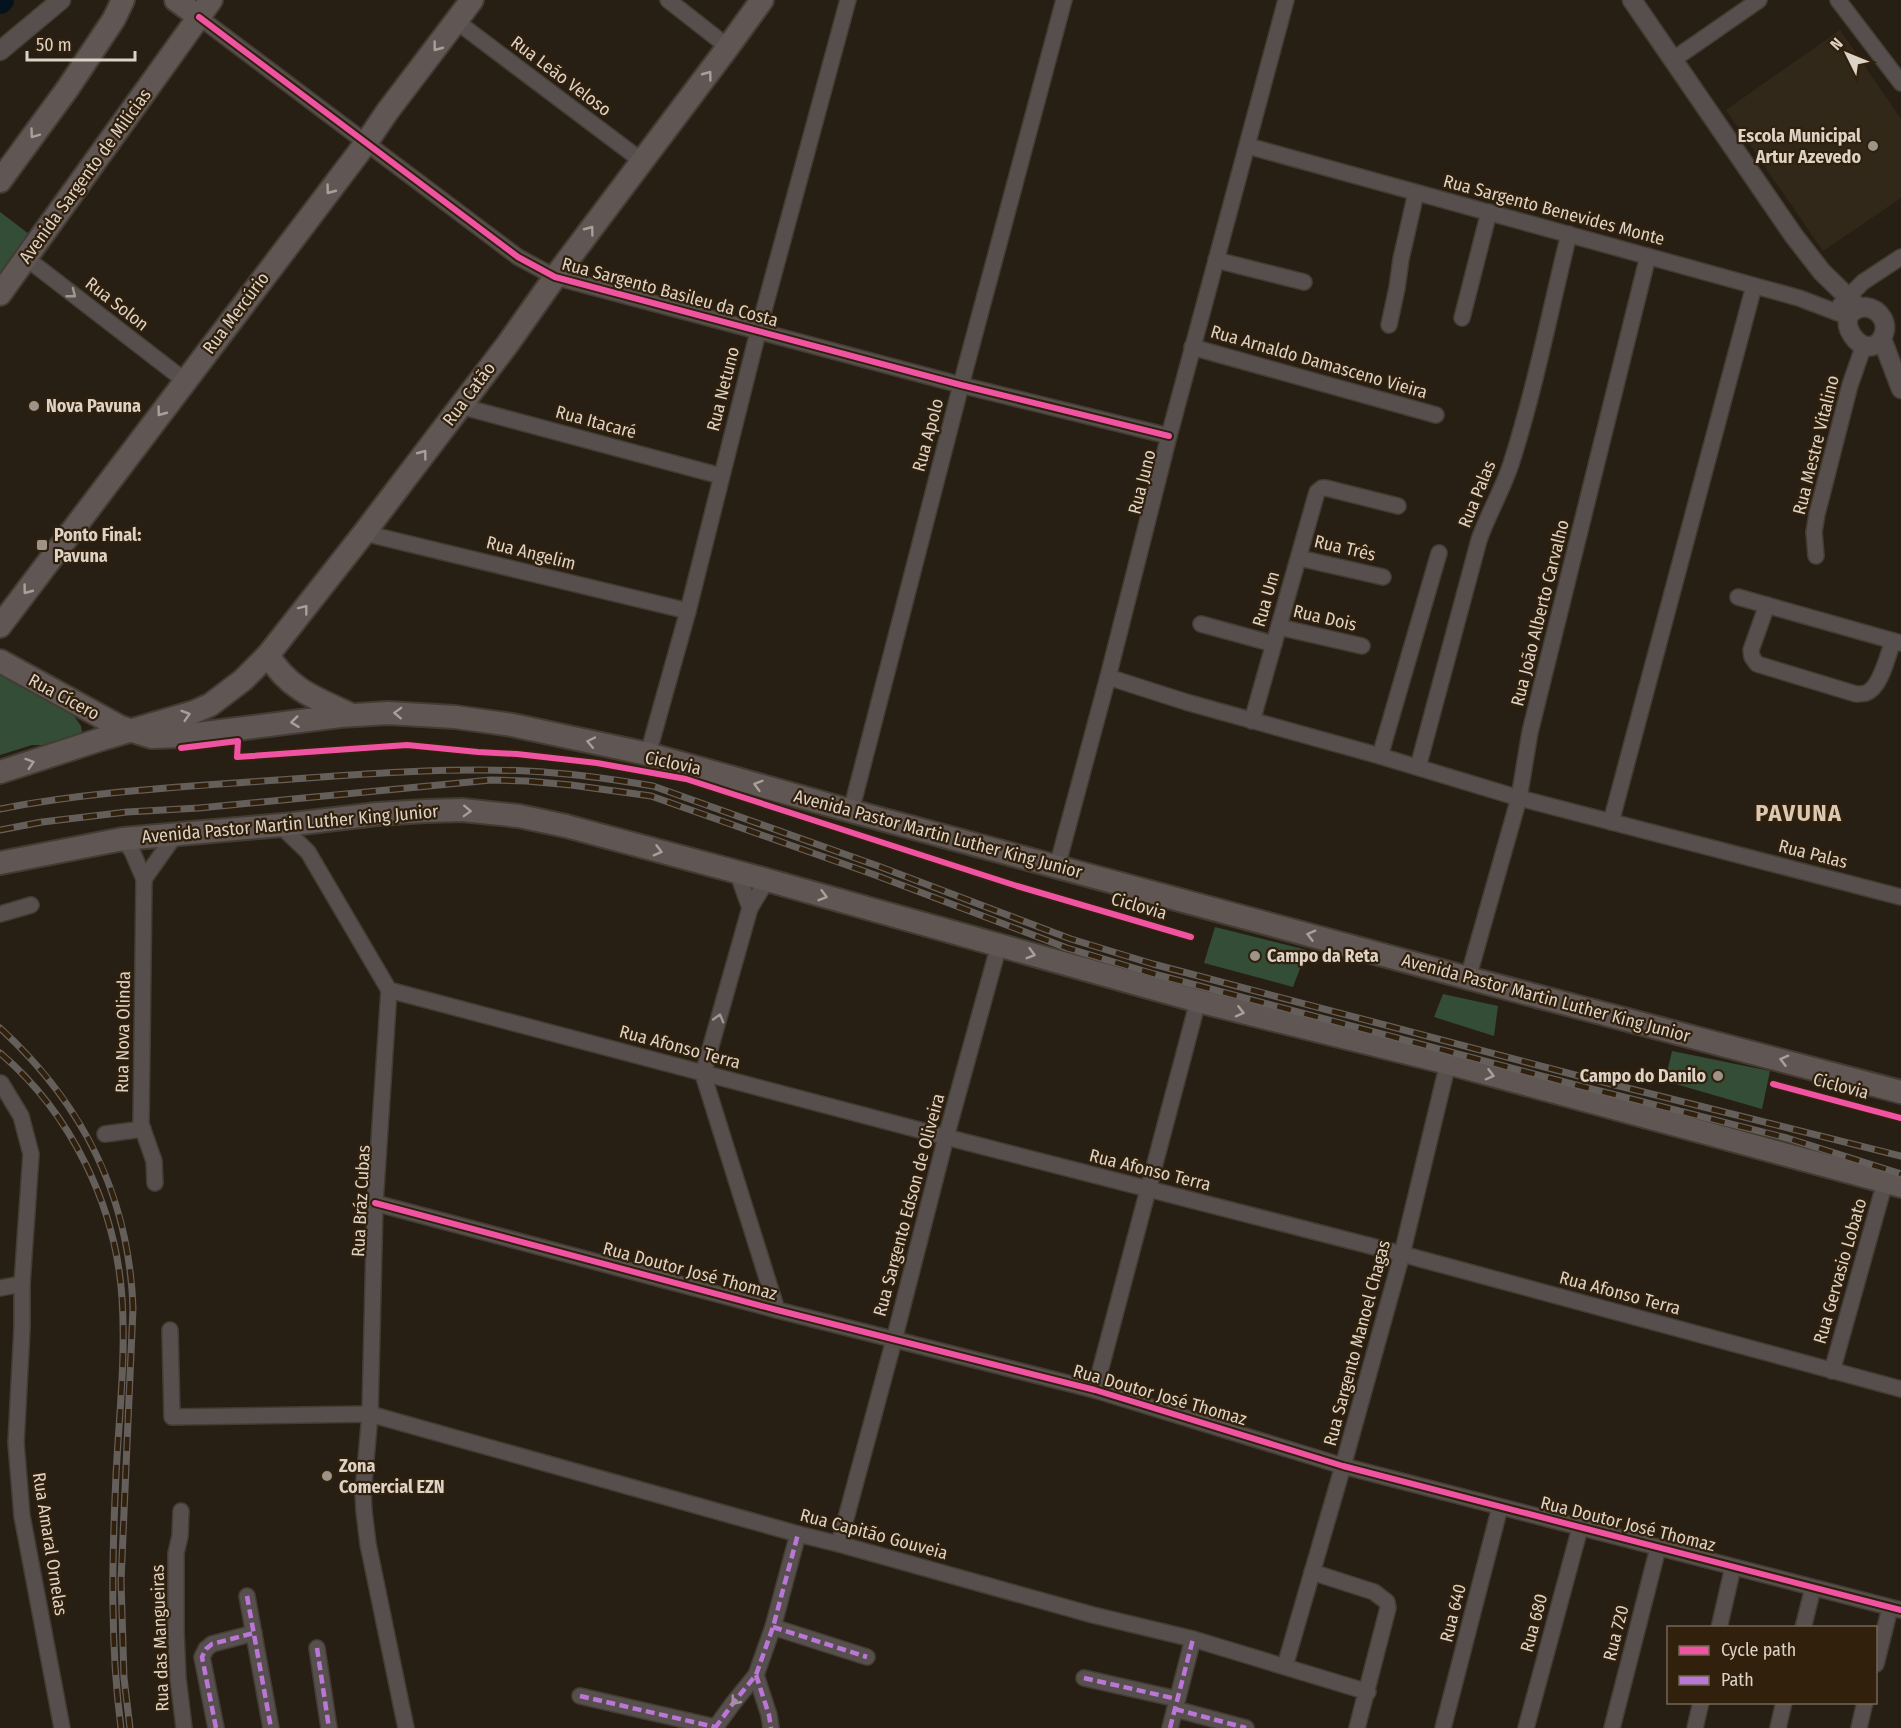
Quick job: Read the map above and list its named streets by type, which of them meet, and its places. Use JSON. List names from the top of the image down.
{
  "streets": {
    "main road": [
      "Avenida Sargento de Milícias",
      "Rua Mercúrio",
      "Rua Catão",
      "Rua Cícero",
      "Avenida Pastor Martin Luther King Junior"
    ],
    "street": [
      "Rua Leão Veloso",
      "Rua Sargento Benevides Monte",
      "Rua Sargento Basileu da Costa",
      "Rua Solon",
      "Rua Arnaldo Damasceno Vieira",
      "Rua Netuno",
      "Rua Itacaré",
      "Rua Apolo",
      "Rua Mestre Vitalino",
      "Rua Juno",
      "Rua Palas",
      "Rua Três",
      "Rua Angelim",
      "Rua Um",
      "Rua João Alberto Carvalho",
      "Rua Dois",
      "Rua Nova Olinda",
      "Rua Afonso Terra",
      "Rua Bráz Cubas",
      "Rua Sargento Edson de Oliveira",
      "Rua Doutor José Thomaz",
      "Rua Gervasio Lobato",
      "Rua Sargento Manoel Chagas",
      "Rua Capitão Gouveia",
      "Rua Amaral Ornelas",
      "Rua 640",
      "Rua 680",
      "Rua 720",
      "Rua das Mangueiras"
    ],
    "cycle path": ["Ciclovia"]
  },
  "crossings": [
    ["Rua Leão Veloso", "Rua Mercúrio"],
    ["Rua Leão Veloso", "Rua Catão"],
    ["Avenida Sargento de Milícias", "Rua Sargento Basileu da Costa"],
    ["Avenida Sargento de Milícias", "Rua Solon"],
    ["Rua Sargento Benevides Monte", "Rua Mestre Vitalino"],
    ["Rua Sargento Benevides Monte", "Rua Juno"],
    ["Rua Sargento Benevides Monte", "Rua Palas"],
    ["Rua Sargento Benevides Monte", "Rua João Alberto Carvalho"],
    ["Rua Sargento Basileu da Costa", "Rua Mercúrio"],
    ["Rua Sargento Basileu da Costa", "Rua Netuno"],
    ["Rua Sargento Basileu da Costa", "Rua Catão"],
    ["Rua Sargento Basileu da Costa", "Rua Apolo"],
    ["Rua Sargento Basileu da Costa", "Rua Juno"],
    ["Rua Solon", "Rua Mercúrio"],
    ["Rua Arnaldo Damasceno Vieira", "Rua Juno"],
    ["Rua Netuno", "Rua Itacaré"],
    ["Rua Netuno", "Rua Angelim"],
    ["Rua Netuno", "Avenida Pastor Martin Luther King Junior"],
    ["Rua Catão", "Rua Itacaré"],
    ["Rua Catão", "Rua Angelim"],
    ["Rua Catão", "Rua Cícero"],
    ["Rua Catão", "Avenida Pastor Martin Luther King Junior"],
    ["Rua Apolo", "Avenida Pastor Martin Luther King Junior"],
    ["Rua Juno", "Rua Palas"],
    ["Rua Juno", "Avenida Pastor Martin Luther King Junior"],
    ["Rua Palas", "Rua Um"],
    ["Rua Palas", "Rua João Alberto Carvalho"],
    ["Rua Três", "Rua Um"],
    ["Rua Um", "Rua Dois"],
    ["Rua João Alberto Carvalho", "Avenida Pastor Martin Luther King Junior"],
    ["Rua Cícero", "Avenida Pastor Martin Luther King Junior"],
    ["Avenida Pastor Martin Luther King Junior", "Rua Nova Olinda"],
    ["Avenida Pastor Martin Luther King Junior", "Rua Sargento Edson de Oliveira"],
    ["Avenida Pastor Martin Luther King Junior", "Rua Gervasio Lobato"],
    ["Avenida Pastor Martin Luther King Junior", "Rua Sargento Manoel Chagas"],
    ["Rua Afonso Terra", "Rua Bráz Cubas"],
    ["Rua Afonso Terra", "Rua Sargento Edson de Oliveira"],
    ["Rua Afonso Terra", "Rua Gervasio Lobato"],
    ["Rua Afonso Terra", "Rua Sargento Manoel Chagas"],
    ["Rua Bráz Cubas", "Rua Doutor José Thomaz"],
    ["Rua Bráz Cubas", "Rua Capitão Gouveia"],
    ["Rua Sargento Edson de Oliveira", "Rua Doutor José Thomaz"],
    ["Rua Sargento Edson de Oliveira", "Rua Capitão Gouveia"],
    ["Rua Doutor José Thomaz", "Rua Sargento Manoel Chagas"],
    ["Rua Doutor José Thomaz", "Rua 640"],
    ["Rua Doutor José Thomaz", "Rua 680"],
    ["Rua Doutor José Thomaz", "Rua 720"],
    ["Rua Sargento Manoel Chagas", "Rua Capitão Gouveia"]
  ],
  "one_way": ["Rua Solon", "Rua Mercúrio", "Rua Catão"],
  "districts": ["PAVUNA"],
  "places": {
    "other": [
      "Escola Municipal Artur Azevedo",
      "Nova Pavuna",
      "Campo da Reta",
      "Campo do Danilo",
      "Zona Comercial EZN"
    ],
    "transit": ["Ponto Final: Pavuna"]
  },
  "legend": ["Cycle path", "Path"],
  "scale_bar": "50 m",
  "north": "top left"
}
